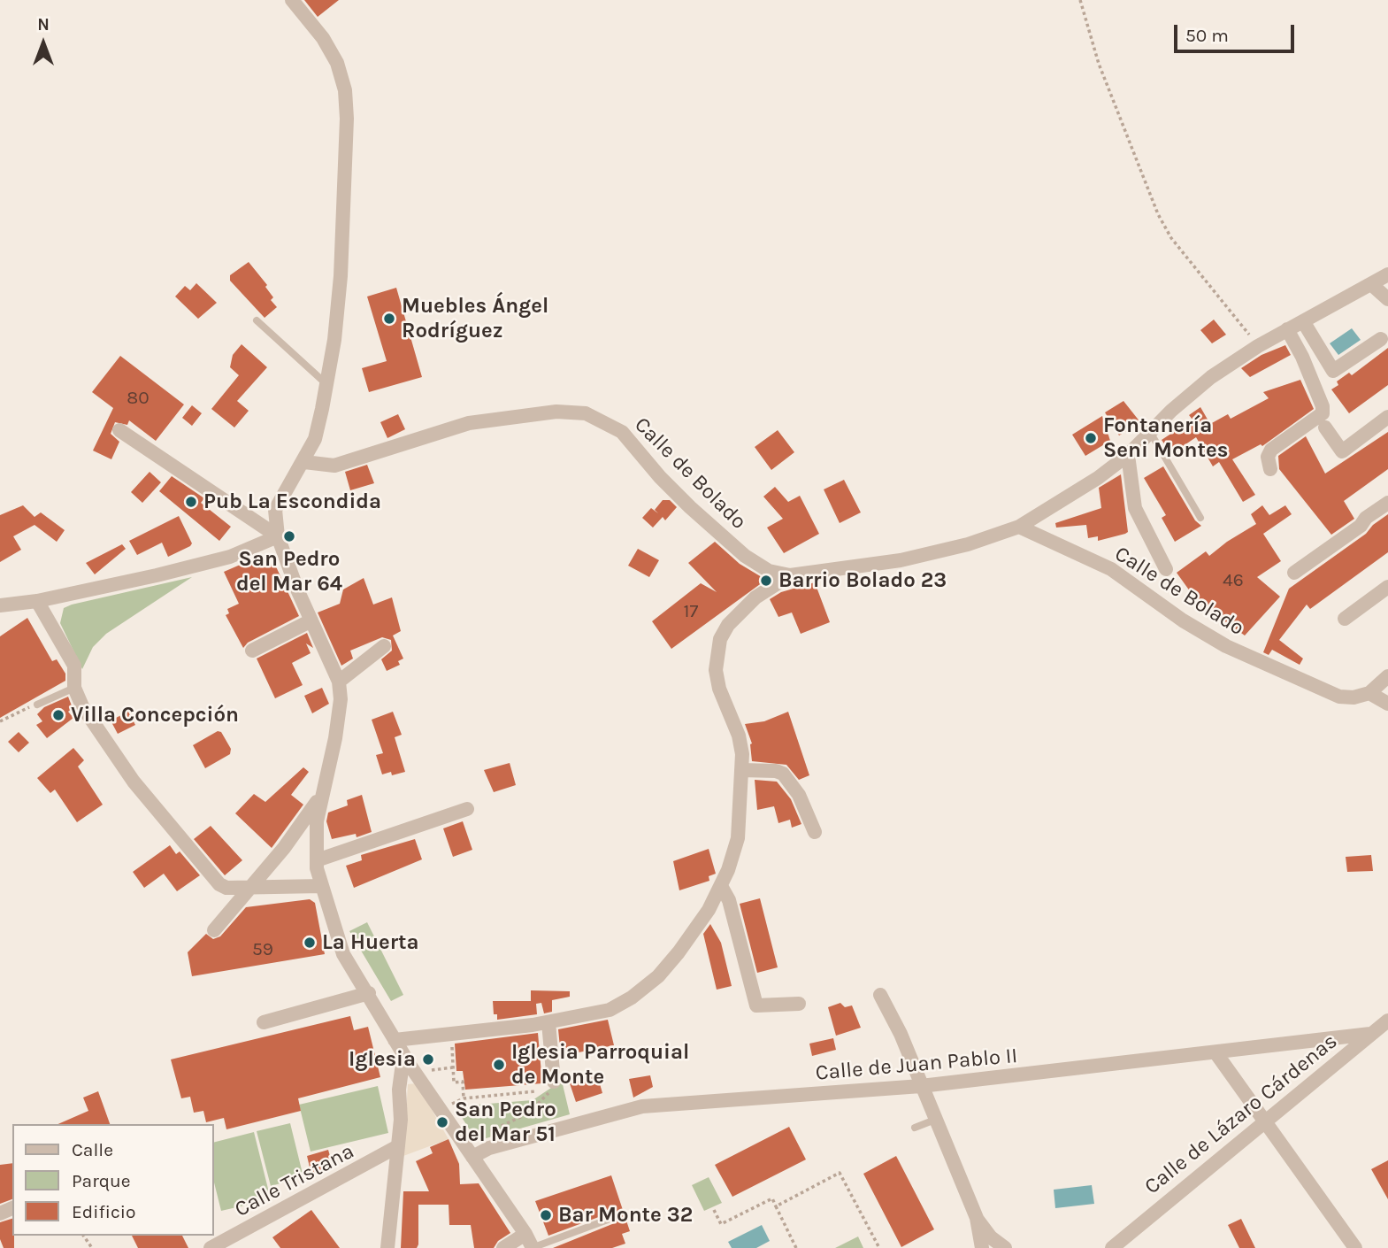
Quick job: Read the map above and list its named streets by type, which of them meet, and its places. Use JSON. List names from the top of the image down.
{
  "streets": {
    "street": [
      "Calle de Bolado",
      "Calle de Juan Pablo II",
      "Calle de Lázaro Cárdenas",
      "Calle Tristana"
    ]
  },
  "crossings": [
    ["Calle de Juan Pablo II", "Calle de Lázaro Cárdenas"]
  ],
  "places": [
    "Muebles Ángel Rodríguez",
    "Fontanería Seni Montes",
    "Pub La Escondida",
    "San Pedro del Mar 64",
    "Barrio Bolado 23",
    "Villa Concepción",
    "La Huerta",
    "Iglesia",
    "Iglesia Parroquial de Monte",
    "San Pedro del Mar 51",
    "Bar Monte 32"
  ],
  "house_numbers": [
    "80",
    "46",
    "17",
    "59"
  ],
  "legend": ["Calle", "Parque", "Edificio"],
  "scale_bar": "50 m",
  "north": "top"
}
